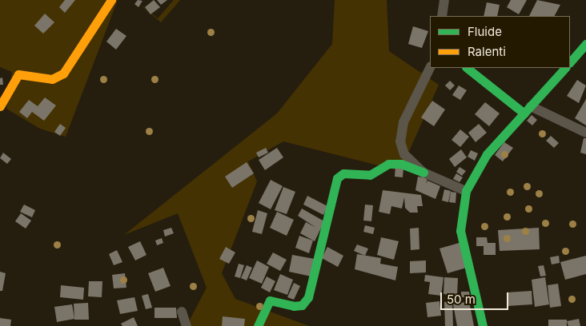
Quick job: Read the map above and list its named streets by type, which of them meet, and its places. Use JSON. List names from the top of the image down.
{
  "legend": ["Fluide", "Ralenti"],
  "scale_bar": "50 m"
}
